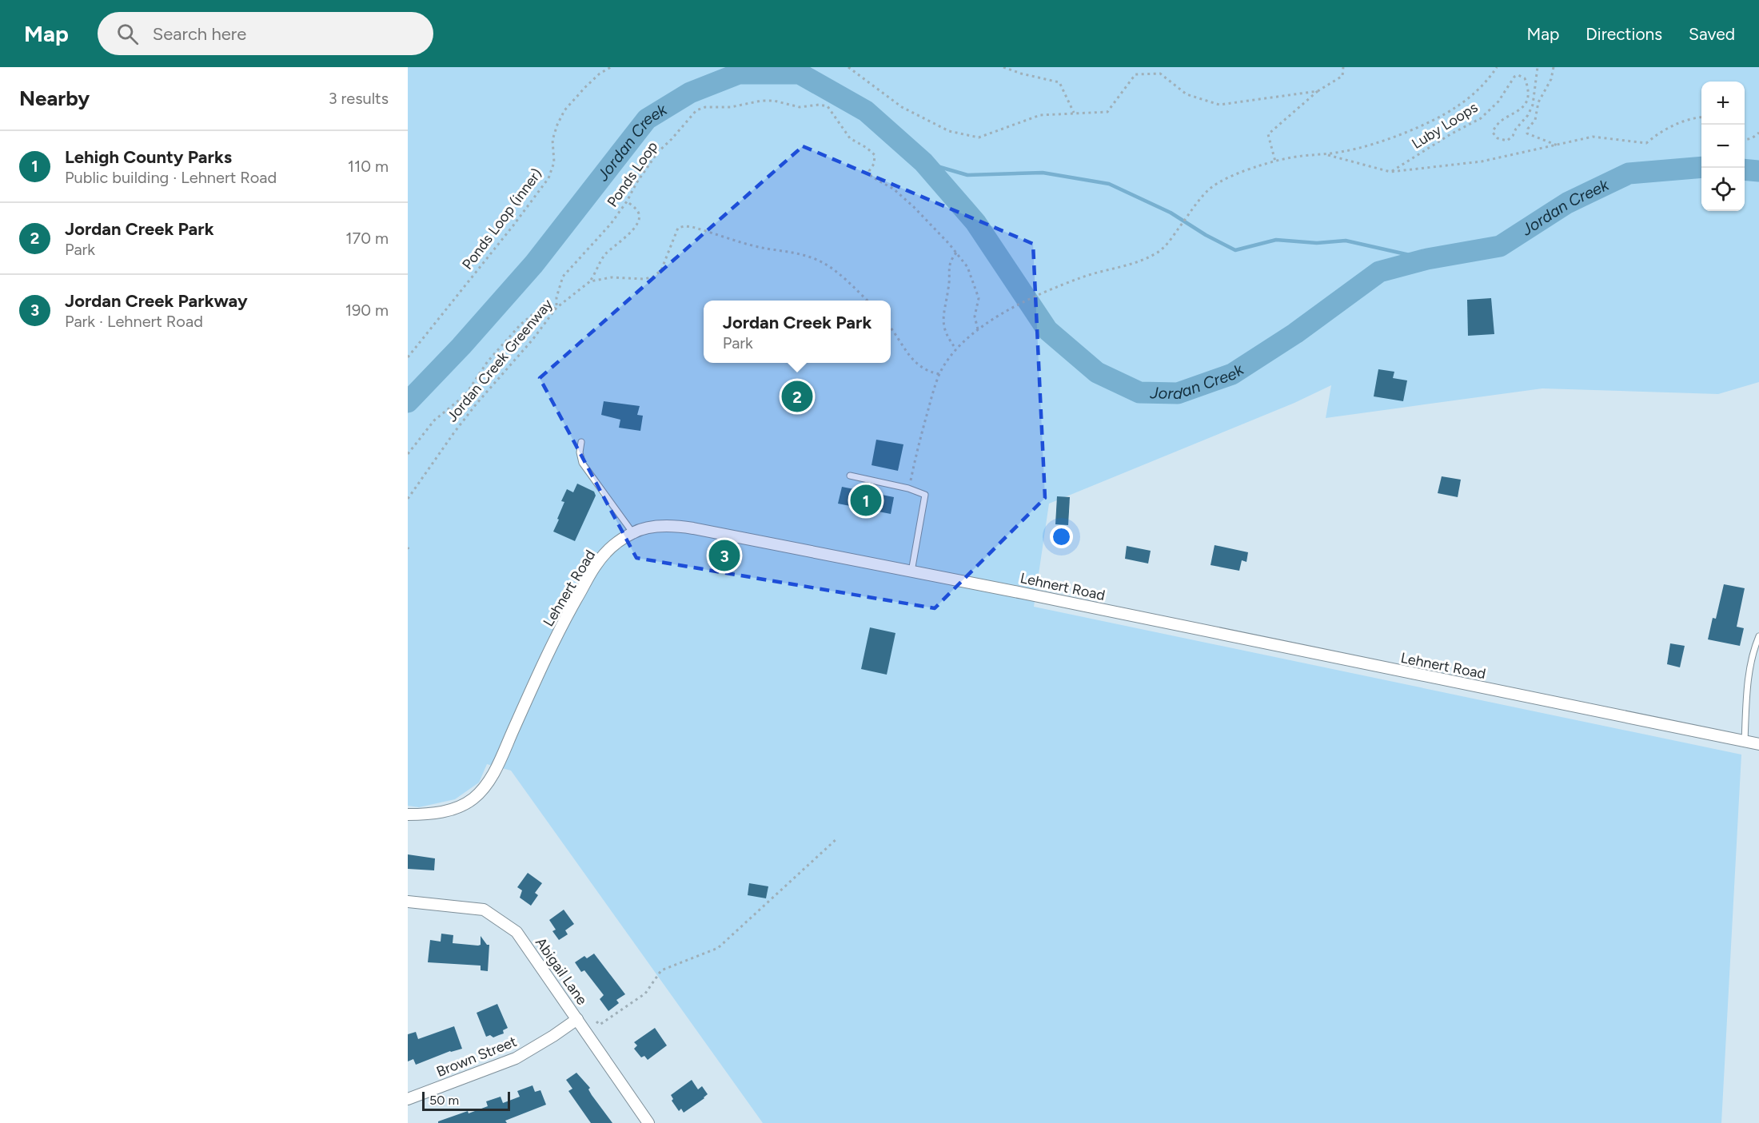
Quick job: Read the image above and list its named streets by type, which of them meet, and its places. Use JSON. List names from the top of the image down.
{
  "streets": {
    "street": ["Lehnert Road", "Abigail Lane", "Brown Street"],
    "path": [
      "Luby Loops",
      "Ponds Loop",
      "Ponds Loop (inner)",
      "Jordan Creek Greenway"
    ]
  },
  "crossings": [
    ["Ponds Loop", "Jordan Creek Greenway"],
    ["Abigail Lane", "Brown Street"]
  ],
  "water": ["Jordan Creek"],
  "scale_bar": "50 m",
  "page": {
    "header": "Map",
    "search": "Search here",
    "nav": ["Map", "Directions", "Saved"],
    "heading": ["Nearby", "3 results"],
    "map_buttons": ["+", "−"],
    "list": [
      {
        "mark": "1",
        "name": "Lehigh County Parks",
        "note": "Public building · Lehnert Road",
        "value": "110 m"
      },
      {
        "mark": "2",
        "name": "Jordan Creek Park",
        "note": "Park",
        "value": "170 m"
      },
      {
        "mark": "3",
        "name": "Jordan Creek Parkway",
        "note": "Park · Lehnert Road",
        "value": "190 m"
      }
    ],
    "popup": ["Jordan Creek Park", "Park"],
    "pins": ["2", "1", "3"],
    "scale": "50 m"
  }
}
